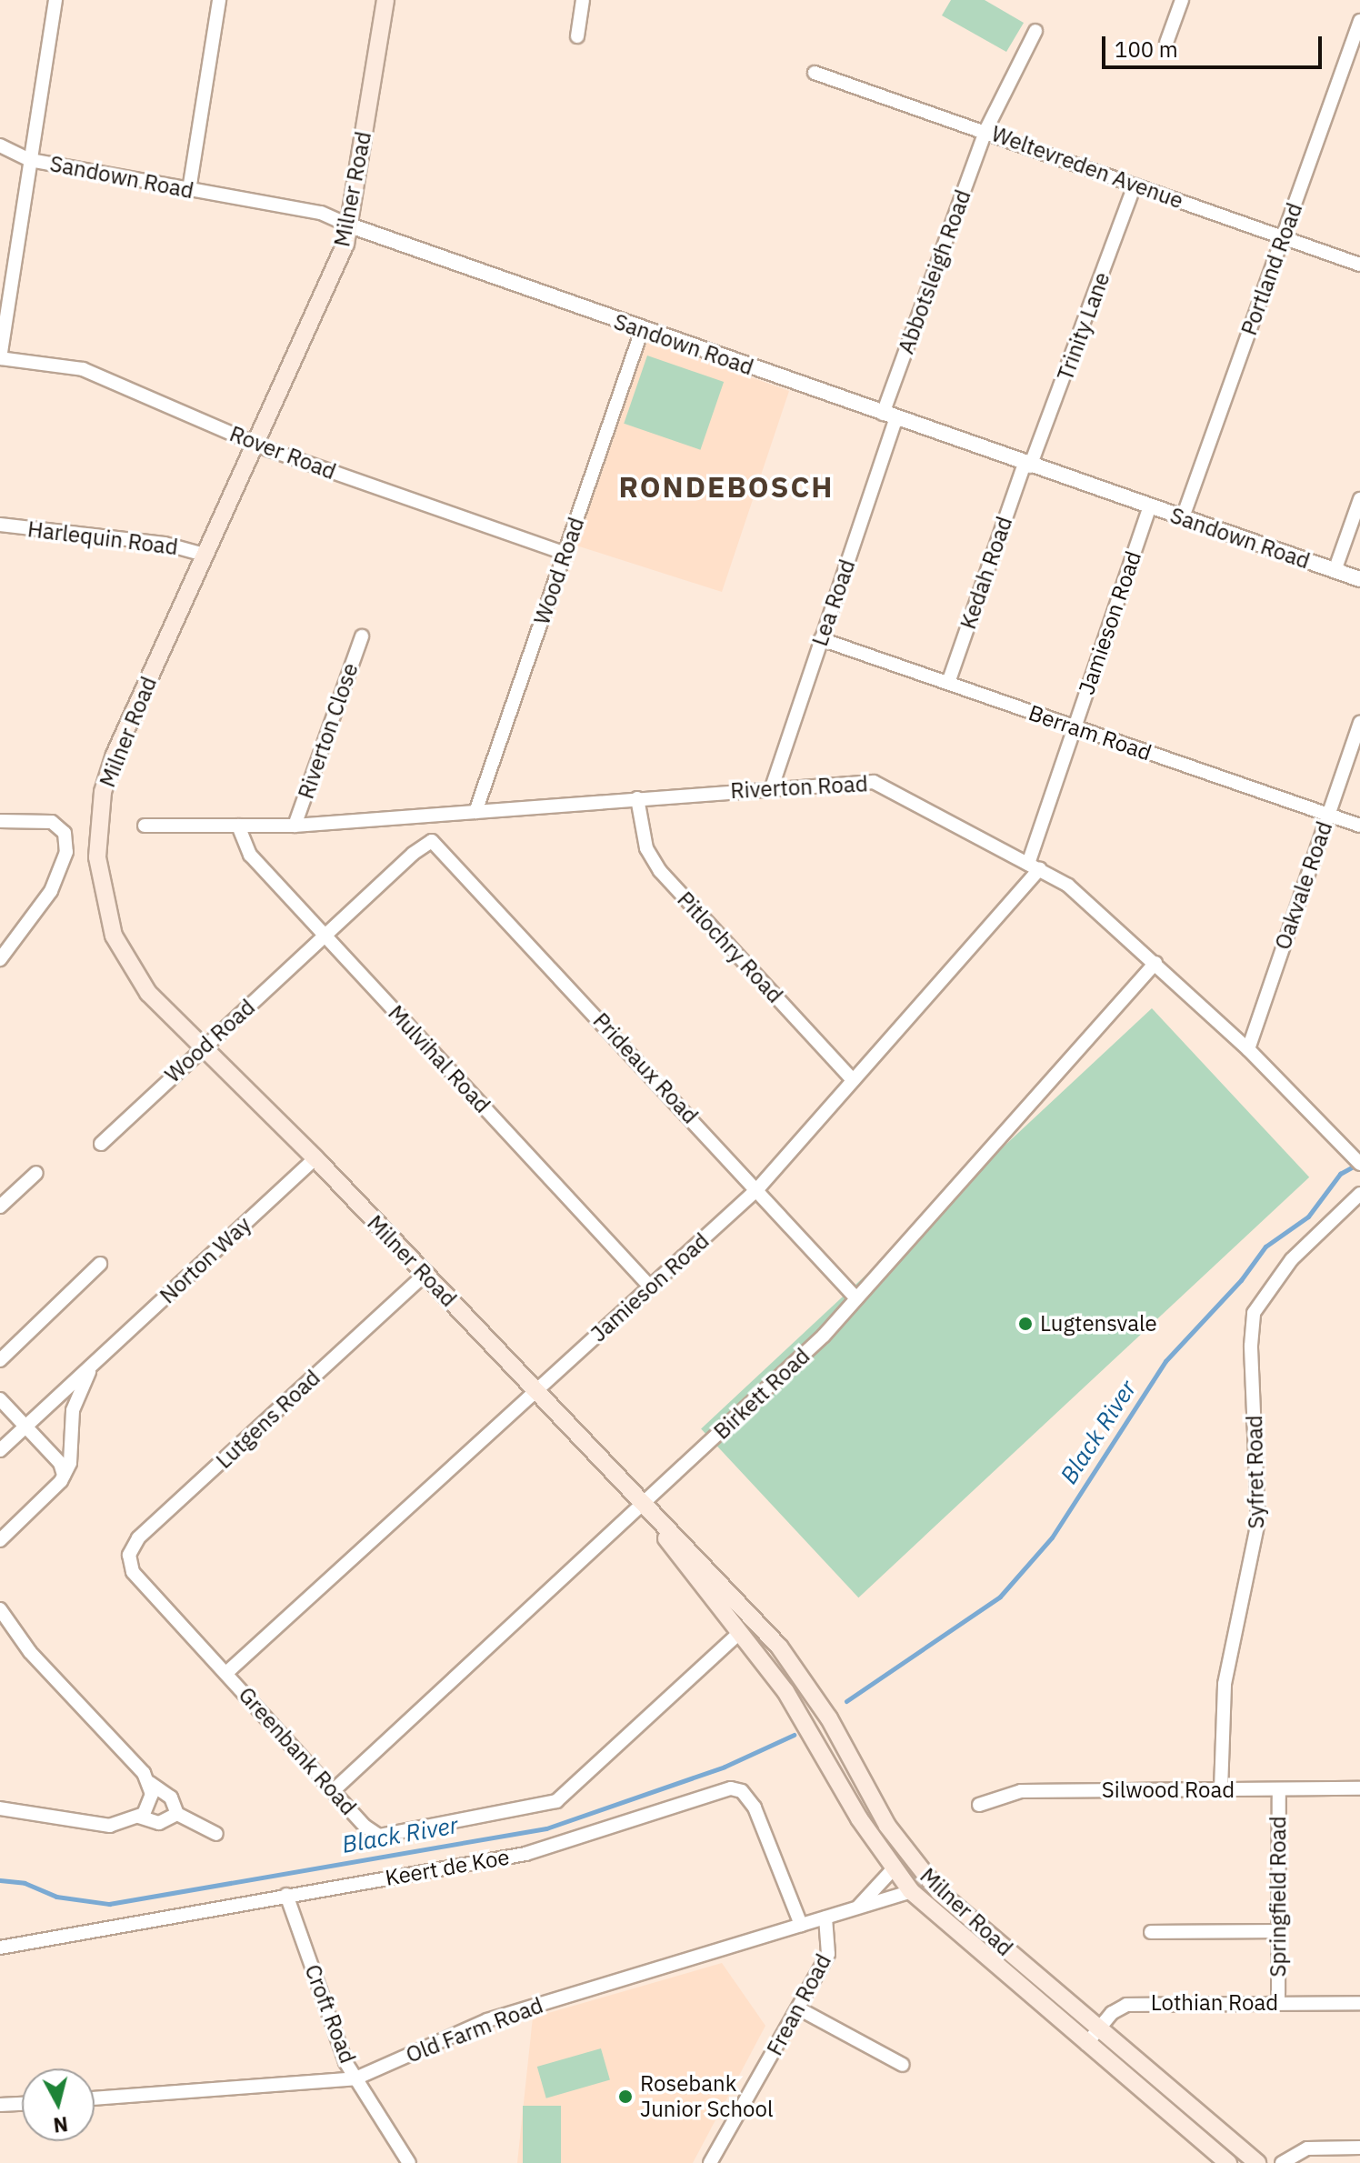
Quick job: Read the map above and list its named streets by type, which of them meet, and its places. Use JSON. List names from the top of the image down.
{
  "streets": {
    "main road": ["Milner Road"],
    "street": [
      "Weltevreden Avenue",
      "Sandown Road",
      "Portland Road",
      "Abbotsleigh Road",
      "Trinity Lane",
      "Rover Road",
      "Harlequin Road",
      "Wood Road",
      "Kedah Road",
      "Lea Road",
      "Jamieson Road",
      "Riverton Close",
      "Berram Road",
      "Riverton Road",
      "Oakvale Road",
      "Pitlochry Road",
      "Mulvihal Road",
      "Prideaux Road",
      "Norton Way",
      "Birkett Road",
      "Lutgens Road",
      "Syfret Road",
      "Greenbank Road",
      "Silwood Road",
      "Keert de Koe",
      "Springfield Road",
      "Lothian Road",
      "Frean Road",
      "Croft Road",
      "Old Farm Road"
    ]
  },
  "crossings": [
    ["Weltevreden Avenue", "Portland Road"],
    ["Weltevreden Avenue", "Abbotsleigh Road"],
    ["Weltevreden Avenue", "Trinity Lane"],
    ["Sandown Road", "Milner Road"],
    ["Sandown Road", "Portland Road"],
    ["Sandown Road", "Abbotsleigh Road"],
    ["Sandown Road", "Trinity Lane"],
    ["Sandown Road", "Wood Road"],
    ["Sandown Road", "Kedah Road"],
    ["Sandown Road", "Lea Road"],
    ["Sandown Road", "Jamieson Road"],
    ["Milner Road", "Rover Road"],
    ["Milner Road", "Harlequin Road"],
    ["Milner Road", "Wood Road"],
    ["Milner Road", "Jamieson Road"],
    ["Milner Road", "Norton Way"],
    ["Milner Road", "Birkett Road"],
    ["Milner Road", "Lutgens Road"],
    ["Milner Road", "Greenbank Road"],
    ["Milner Road", "Lothian Road"],
    ["Milner Road", "Old Farm Road"],
    ["Abbotsleigh Road", "Lea Road"],
    ["Trinity Lane", "Kedah Road"],
    ["Rover Road", "Wood Road"],
    ["Wood Road", "Riverton Road"],
    ["Wood Road", "Mulvihal Road"],
    ["Wood Road", "Prideaux Road"],
    ["Kedah Road", "Berram Road"],
    ["Lea Road", "Berram Road"],
    ["Lea Road", "Riverton Road"],
    ["Jamieson Road", "Berram Road"],
    ["Jamieson Road", "Riverton Road"],
    ["Jamieson Road", "Pitlochry Road"],
    ["Jamieson Road", "Mulvihal Road"],
    ["Jamieson Road", "Prideaux Road"],
    ["Jamieson Road", "Greenbank Road"],
    ["Riverton Close", "Riverton Road"],
    ["Berram Road", "Oakvale Road"],
    ["Riverton Road", "Oakvale Road"],
    ["Riverton Road", "Pitlochry Road"],
    ["Riverton Road", "Mulvihal Road"],
    ["Riverton Road", "Birkett Road"],
    ["Prideaux Road", "Birkett Road"],
    ["Birkett Road", "Greenbank Road"],
    ["Lutgens Road", "Greenbank Road"],
    ["Syfret Road", "Silwood Road"],
    ["Silwood Road", "Springfield Road"],
    ["Keert de Koe", "Croft Road"],
    ["Keert de Koe", "Old Farm Road"],
    ["Springfield Road", "Lothian Road"],
    ["Frean Road", "Old Farm Road"],
    ["Croft Road", "Old Farm Road"]
  ],
  "districts": ["RONDEBOSCH"],
  "water": ["Black River"],
  "places": ["Lugtensvale", "Rosebank Junior School"],
  "scale_bar": "100 m",
  "north": "bottom"
}
